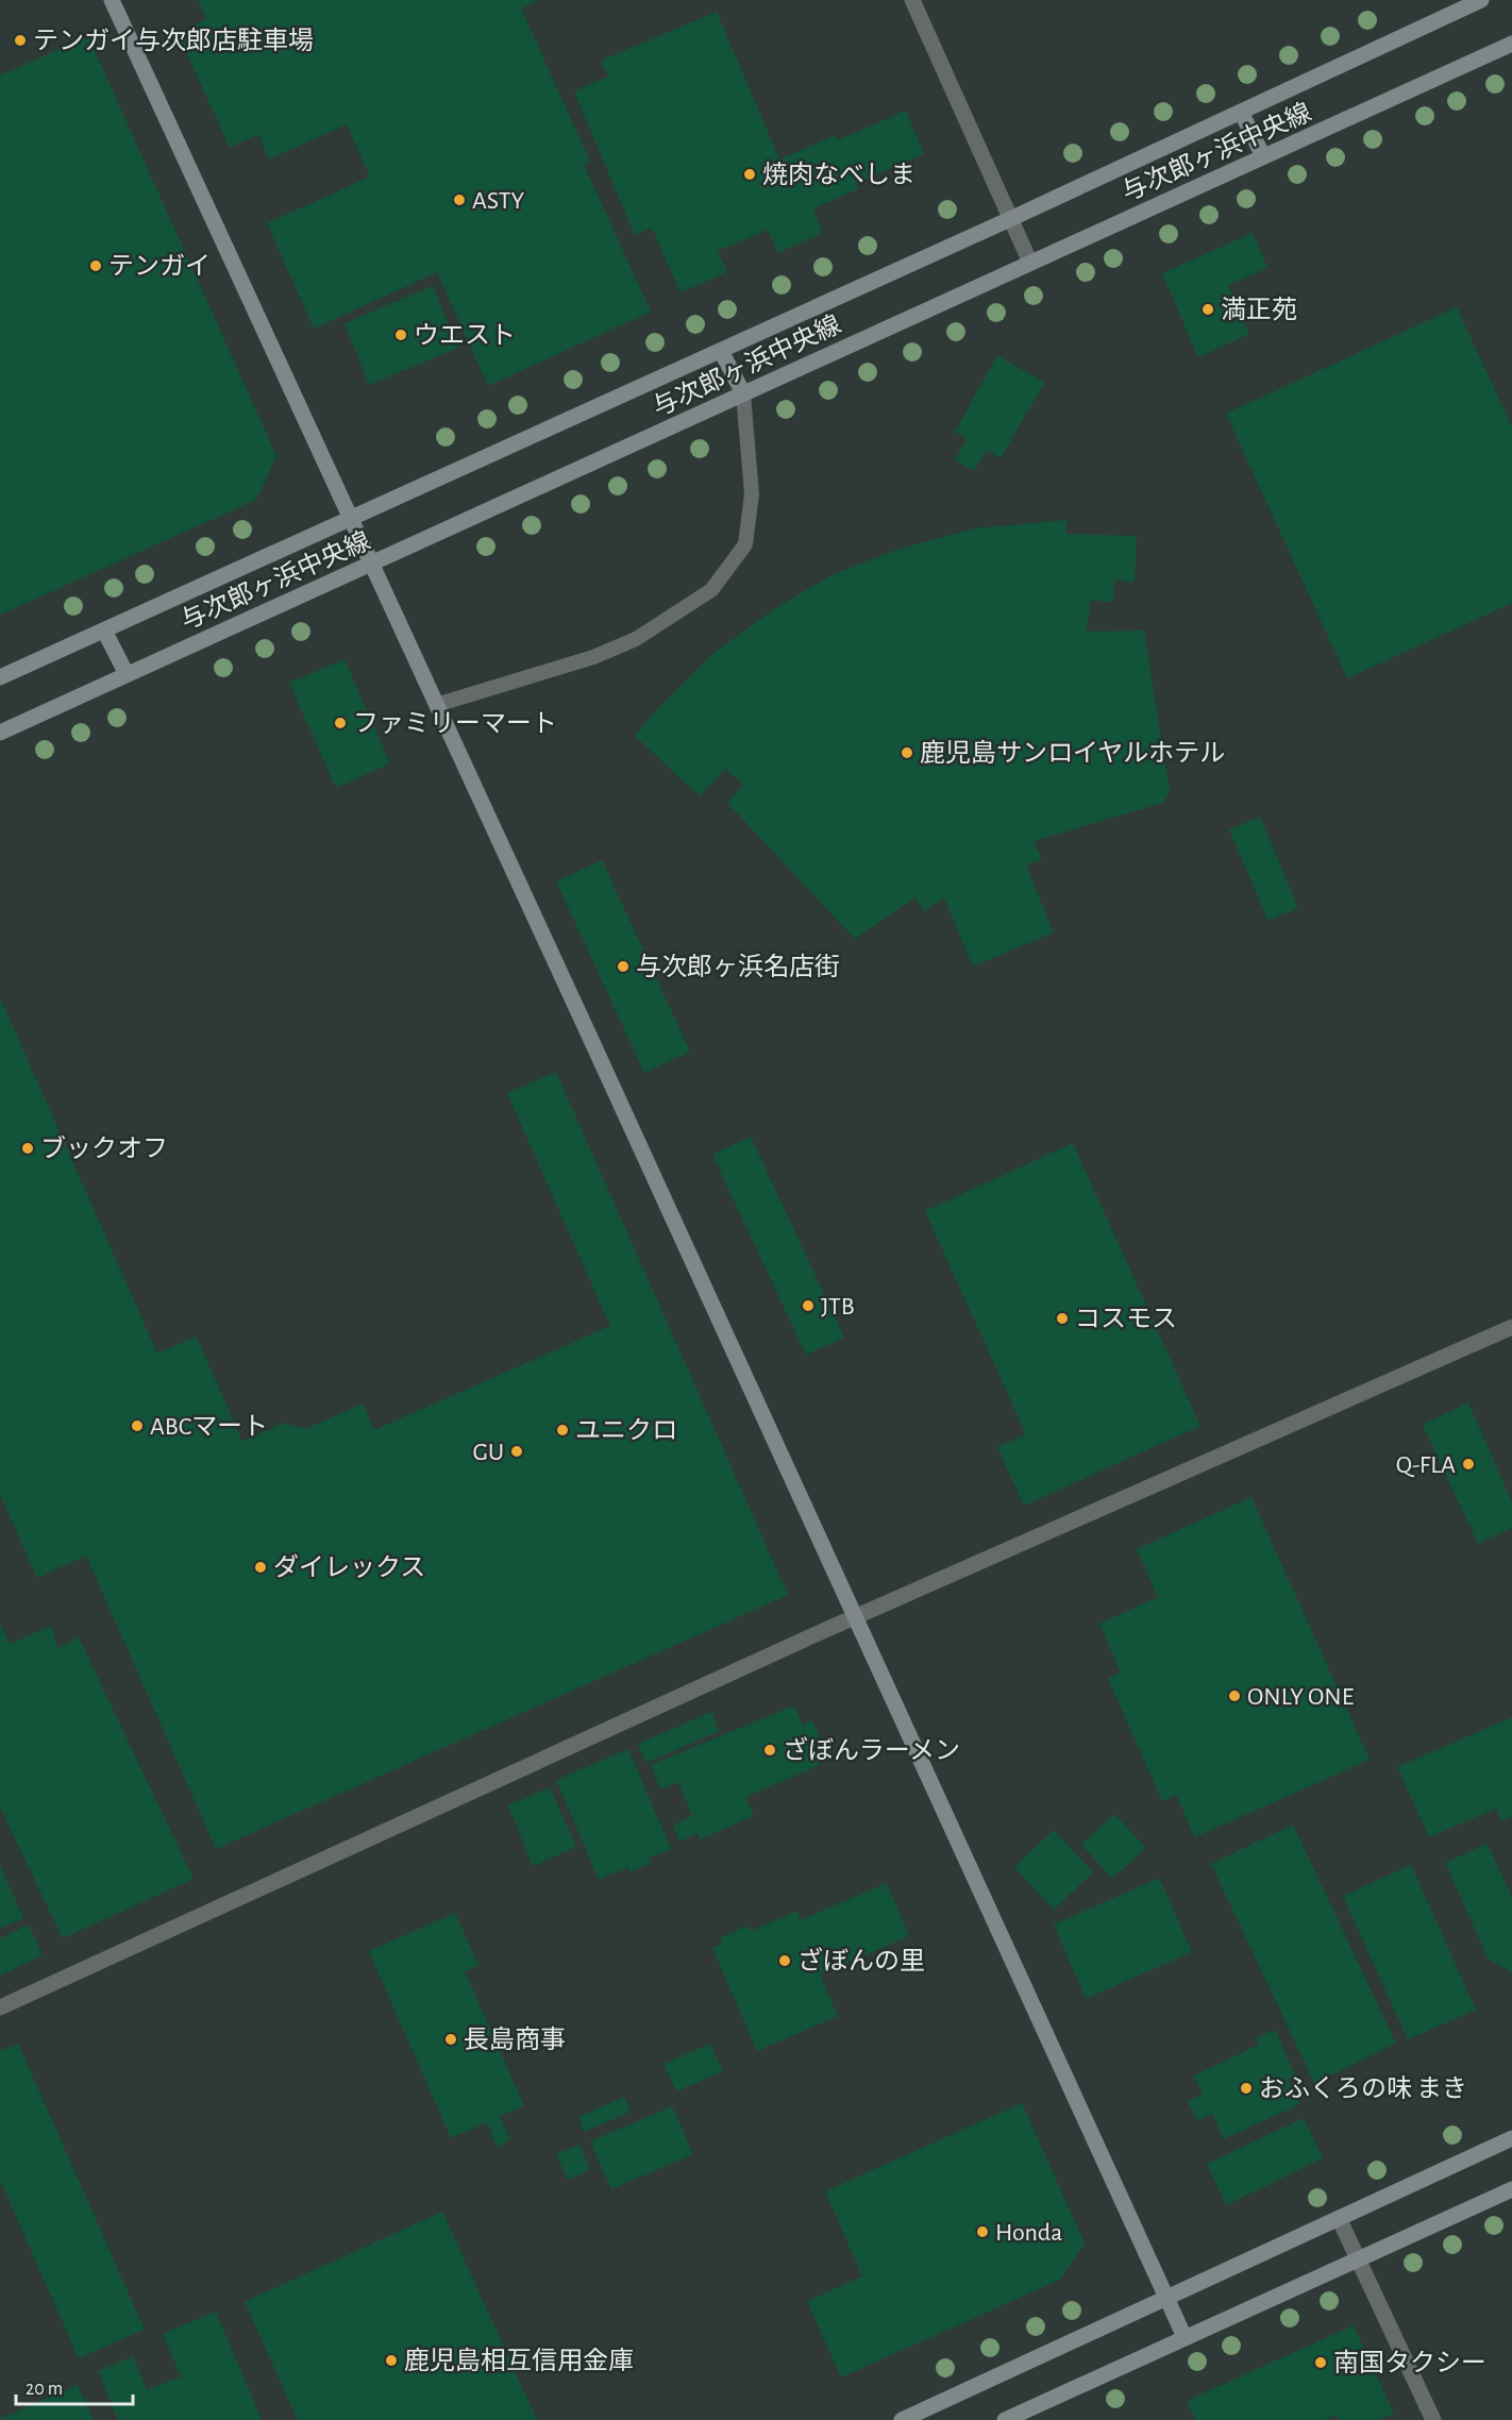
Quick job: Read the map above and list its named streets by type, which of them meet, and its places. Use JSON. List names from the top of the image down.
{
  "streets": {
    "street": ["与次郎ヶ浜中央線"]
  },
  "places": [
    "テンガイ与次郎店駐車場",
    "焼肉なべしま",
    "ASTY",
    "テンガイ",
    "満正苑",
    "ウエスト",
    "ファミリーマート",
    "鹿児島サンロイヤルホテル",
    "与次郎ヶ浜名店街",
    "ブックオフ",
    "JTB",
    "コスモス",
    "ABCマート",
    "ユニクロ",
    "GU",
    "Q-FLA",
    "ダイレックス",
    "ONLY ONE",
    "ざぼんラーメン",
    "ざぼんの里",
    "長島商事",
    "おふくろの味 まき",
    "Honda",
    "鹿児島相互信用金庫",
    "南国タクシー"
  ],
  "scale_bar": "20 m"
}
